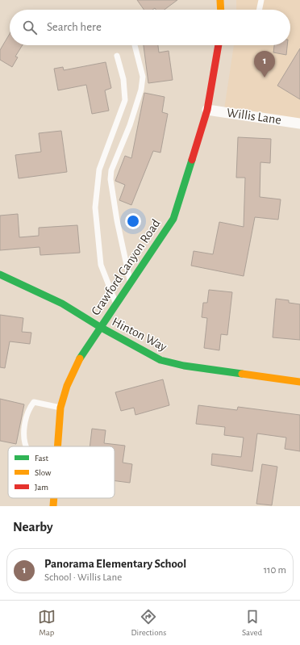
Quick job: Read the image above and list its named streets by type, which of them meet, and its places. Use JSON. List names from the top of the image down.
{
  "streets": {
    "main road": ["Crawford Canyon Road", "Hinton Way"],
    "street": ["Willis Lane"]
  },
  "crossings": [
    ["Willis Lane", "Crawford Canyon Road"],
    ["Crawford Canyon Road", "Hinton Way"]
  ],
  "legend": ["Fast", "Slow", "Jam"],
  "page": {
    "search": "Search here",
    "pins": "1",
    "heading": "Nearby",
    "list": [
      {
        "mark": "1",
        "name": "Panorama Elementary School",
        "note": "School · Willis Lane",
        "value": "110 m"
      }
    ],
    "nav": ["Map", "Directions", "Saved"]
  }
}
